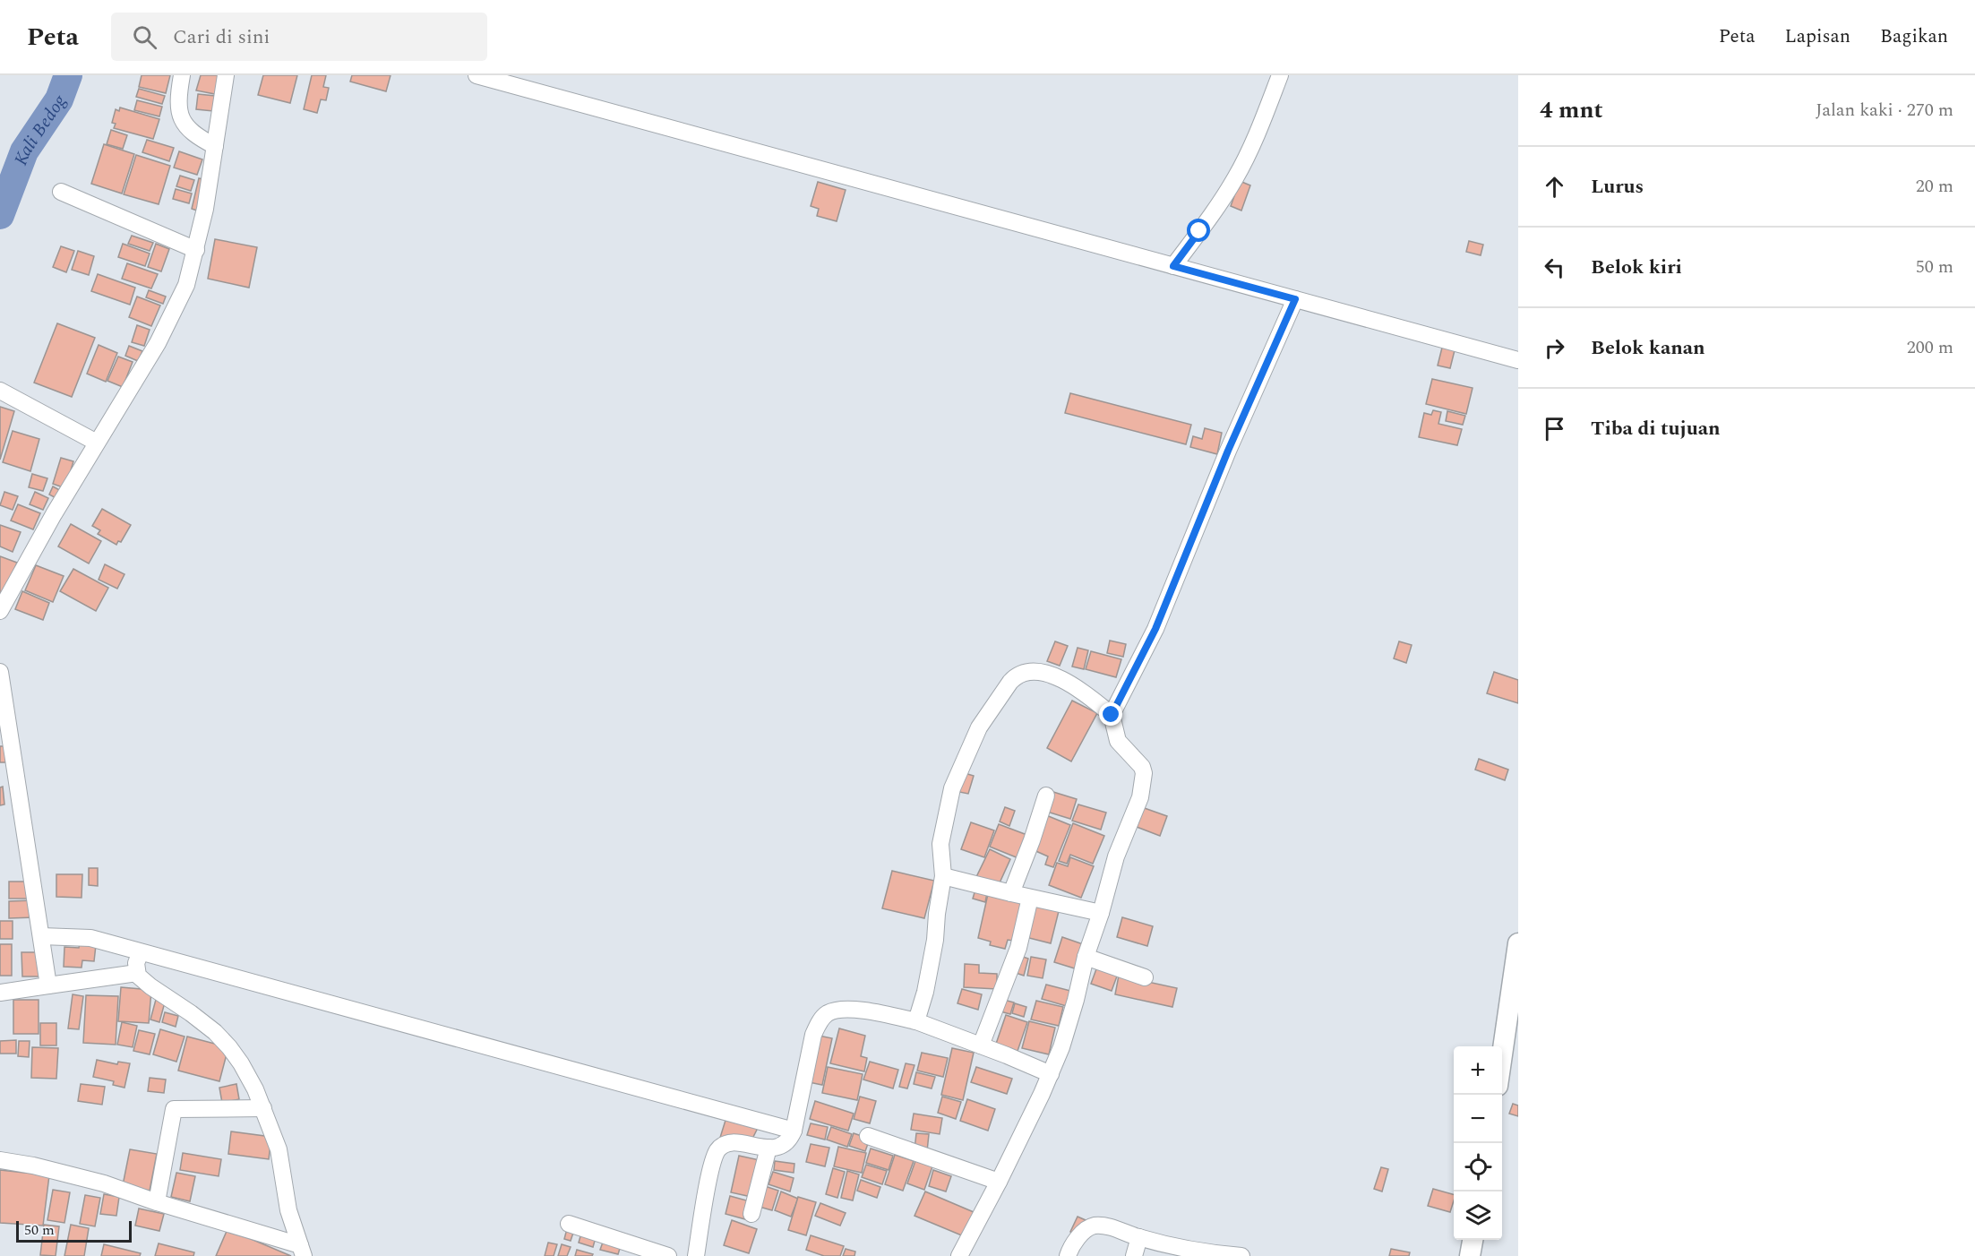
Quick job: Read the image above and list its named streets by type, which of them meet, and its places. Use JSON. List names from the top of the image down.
{
  "water": ["Kali Bedog"],
  "scale_bar": "50 m",
  "page": {
    "header": "Peta",
    "search": "Cari di sini",
    "nav": ["Peta", "Lapisan", "Bagikan"],
    "heading": ["4 mnt", "Jalan kaki · 270 m"],
    "list": [
      ["Lurus", "20 m"],
      ["Belok kiri", "50 m"],
      ["Belok kanan", "200 m"],
      "Tiba di tujuan"
    ],
    "map_buttons": ["+", "−"],
    "scale": "50 m"
  }
}
